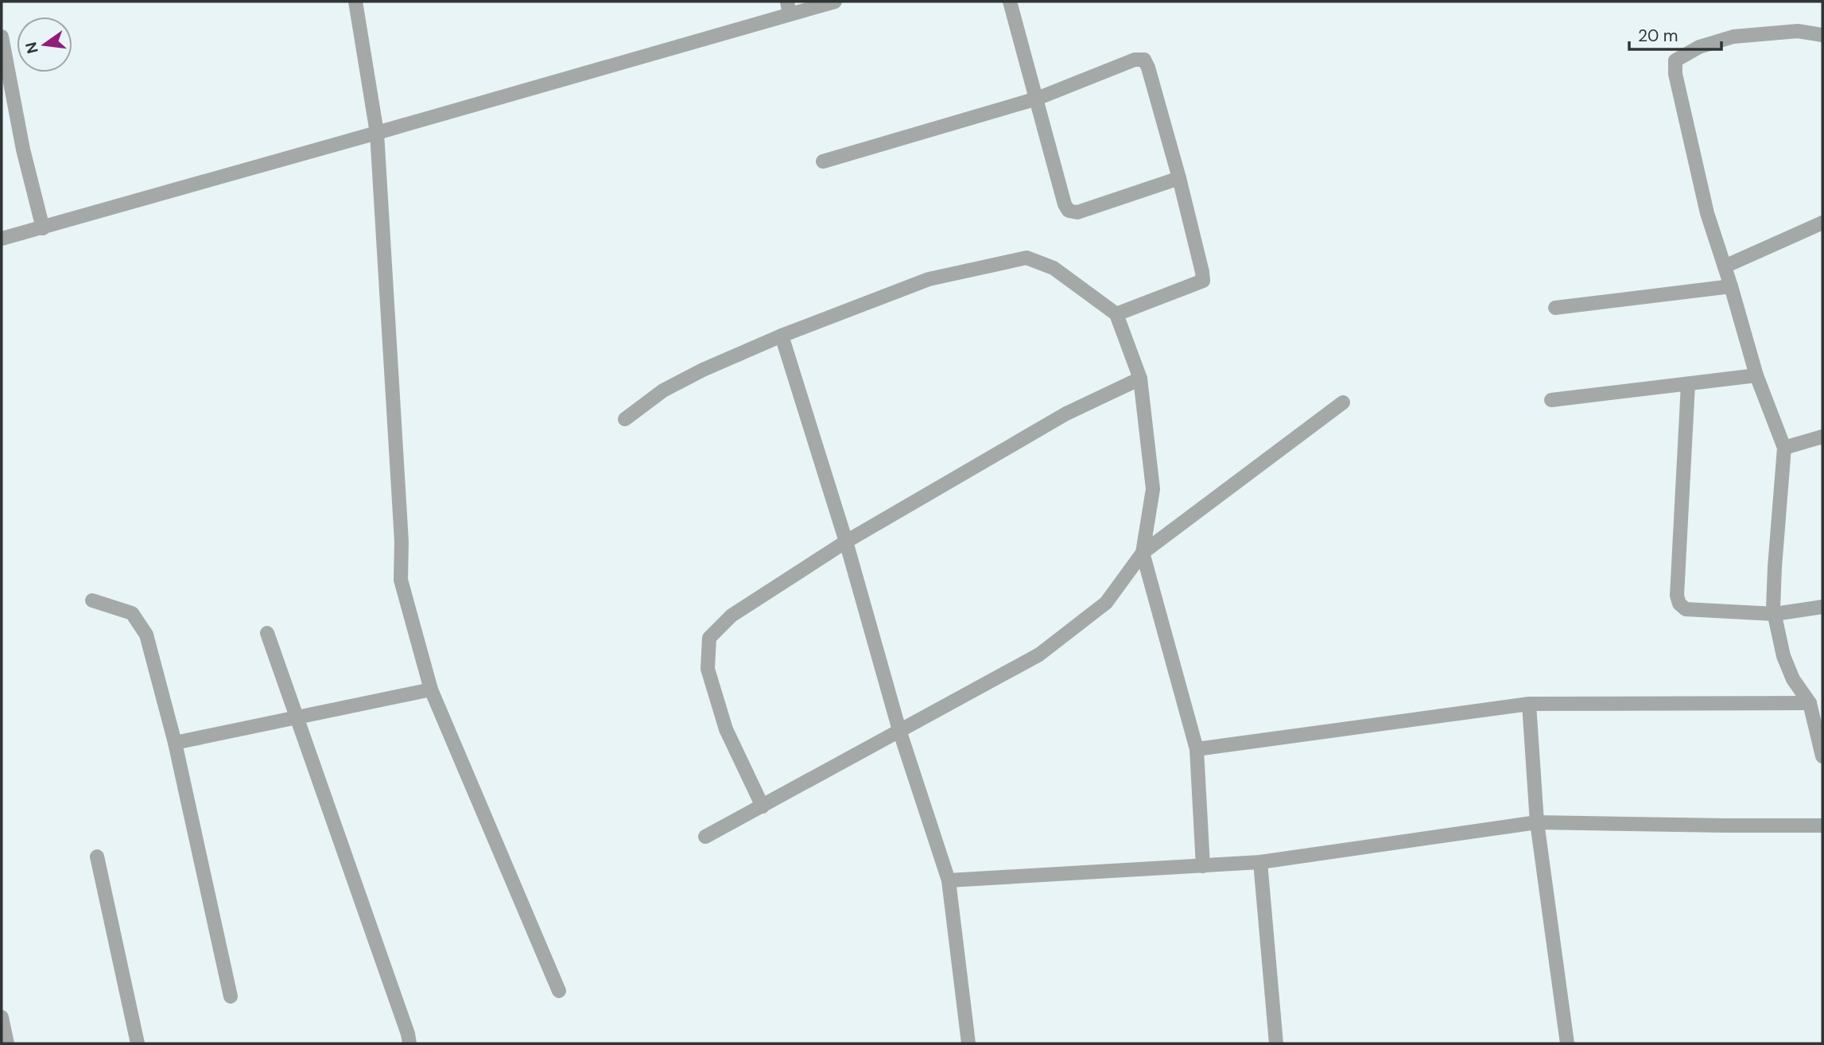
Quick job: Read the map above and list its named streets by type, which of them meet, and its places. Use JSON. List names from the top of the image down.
{
  "scale_bar": "20 m",
  "north": "left"
}
